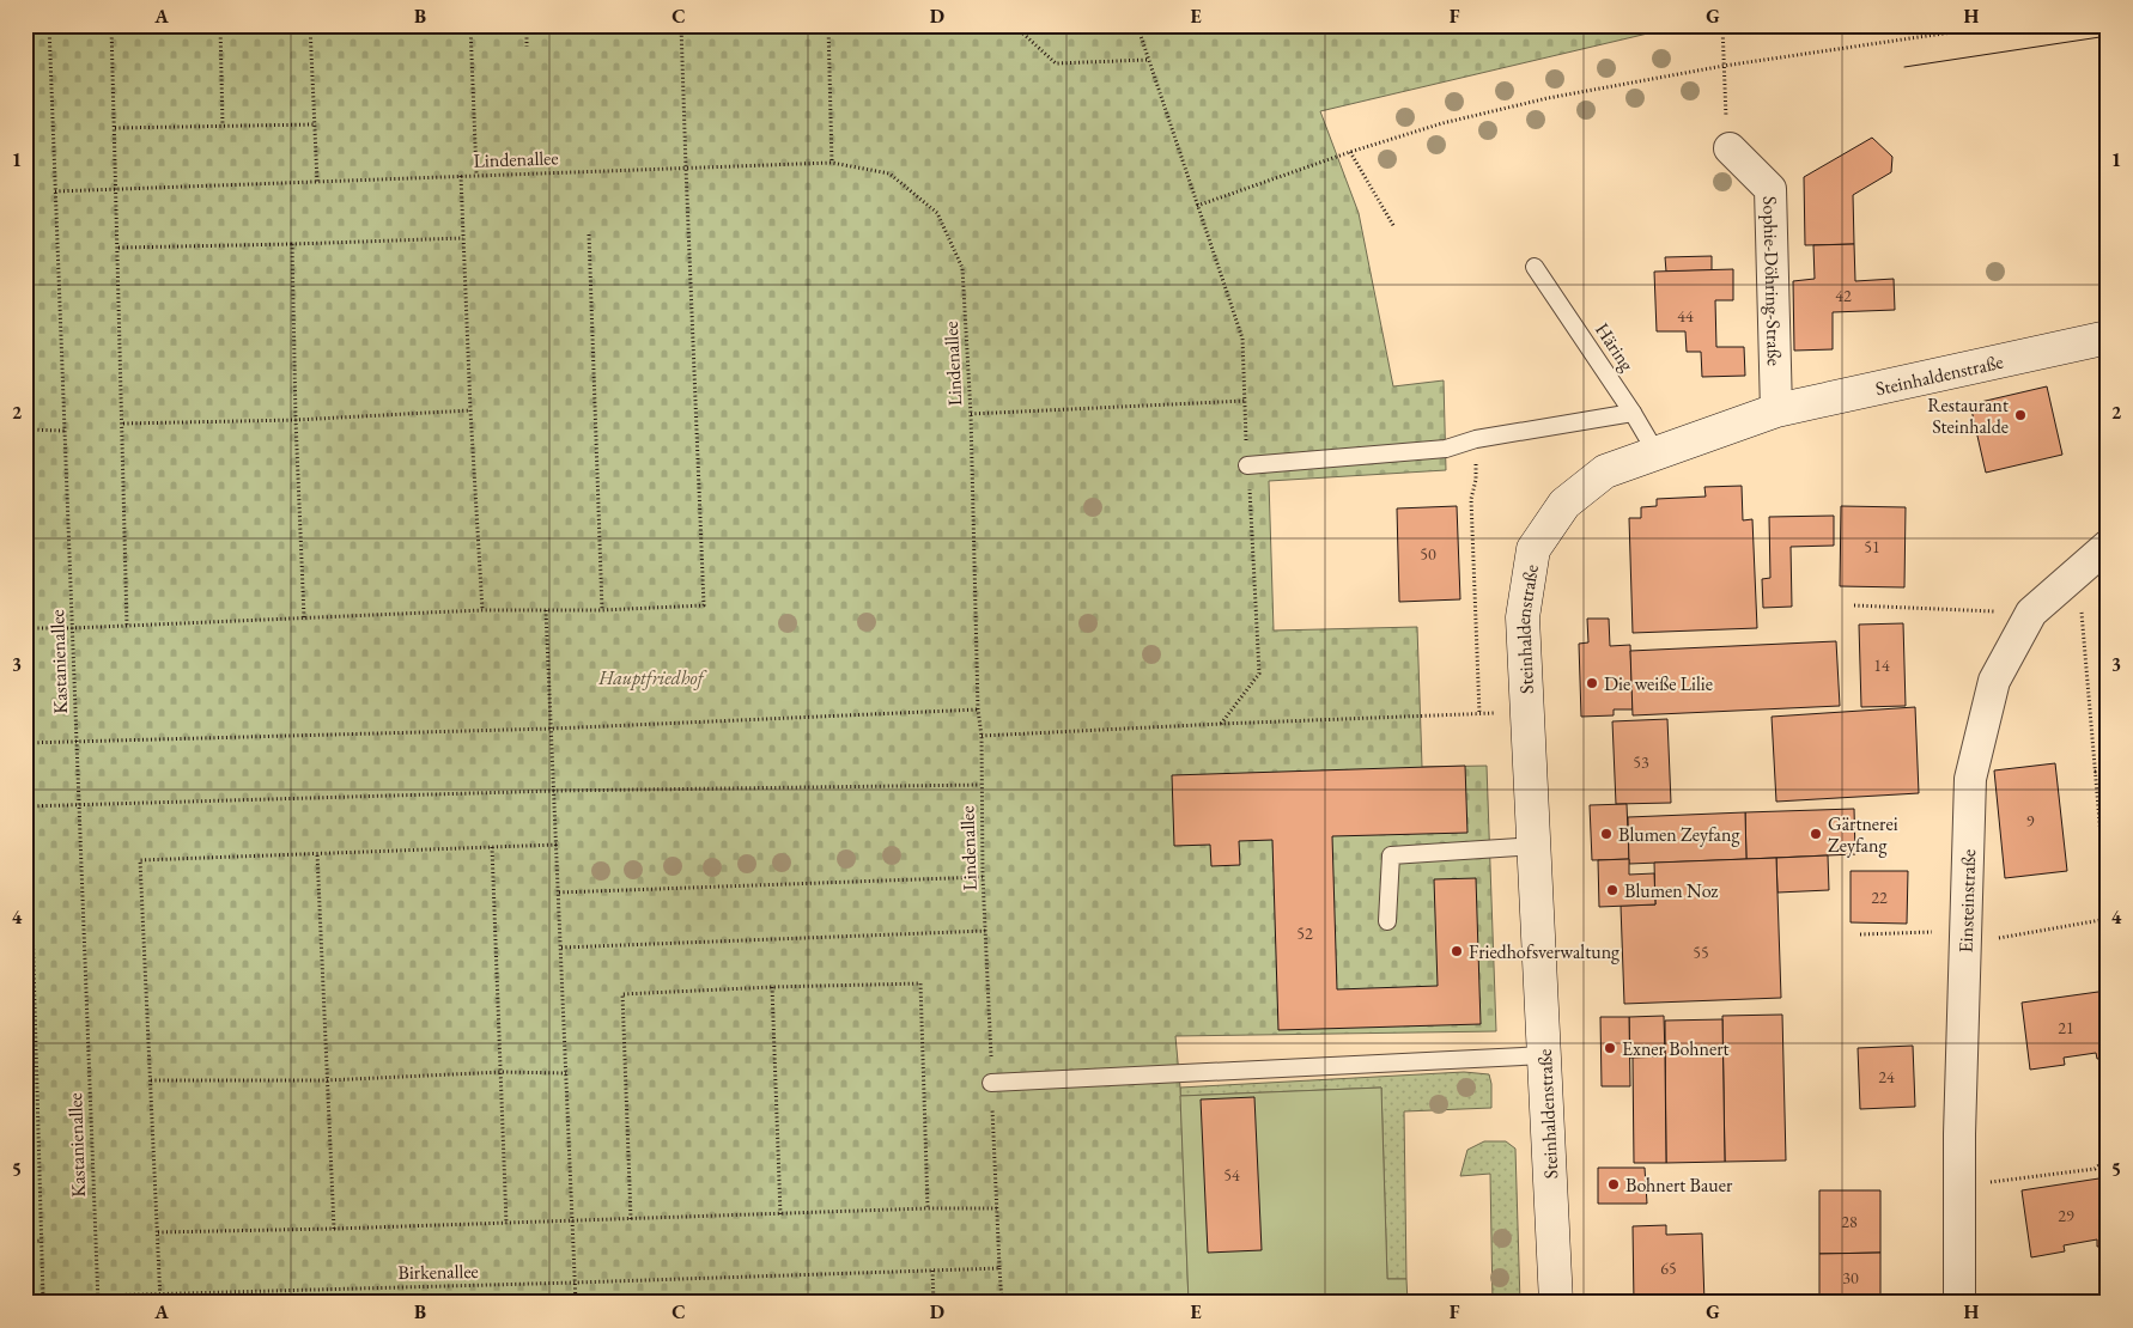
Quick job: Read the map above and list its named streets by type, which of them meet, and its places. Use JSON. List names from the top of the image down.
{
  "streets": {
    "street": ["Sophie-Döhring-Straße", "Steinhaldenstraße", "Einsteinstraße"],
    "lane": ["Häring"],
    "path": ["Lindenallee", "Kastanienallee", "Birkenallee"]
  },
  "crossings": [
    ["Lindenallee", "Kastanienallee"],
    ["Sophie-Döhring-Straße", "Steinhaldenstraße"],
    ["Häring", "Steinhaldenstraße"],
    ["Kastanienallee", "Birkenallee"]
  ],
  "parks": ["Hauptfriedhof"],
  "places": [
    "Restaurant Steinhalde",
    "Die weiße Lilie",
    "Blumen Zeyfang",
    "Gärtnerei Zeyfang",
    "Blumen Noz",
    "Friedhofsverwaltung",
    "Exner Bohnert",
    "Bohnert Bauer"
  ],
  "house_numbers": [
    "42",
    "44",
    "51",
    "50",
    "14",
    "53",
    "9",
    "22",
    "52",
    "55",
    "21",
    "24",
    "54",
    "29",
    "28",
    "65",
    "30"
  ],
  "grid": {
    "columns": [
      "A",
      "B",
      "C",
      "D",
      "E",
      "F",
      "G",
      "H"
    ],
    "rows": [
      "1",
      "2",
      "3",
      "4",
      "5"
    ]
  }
}
